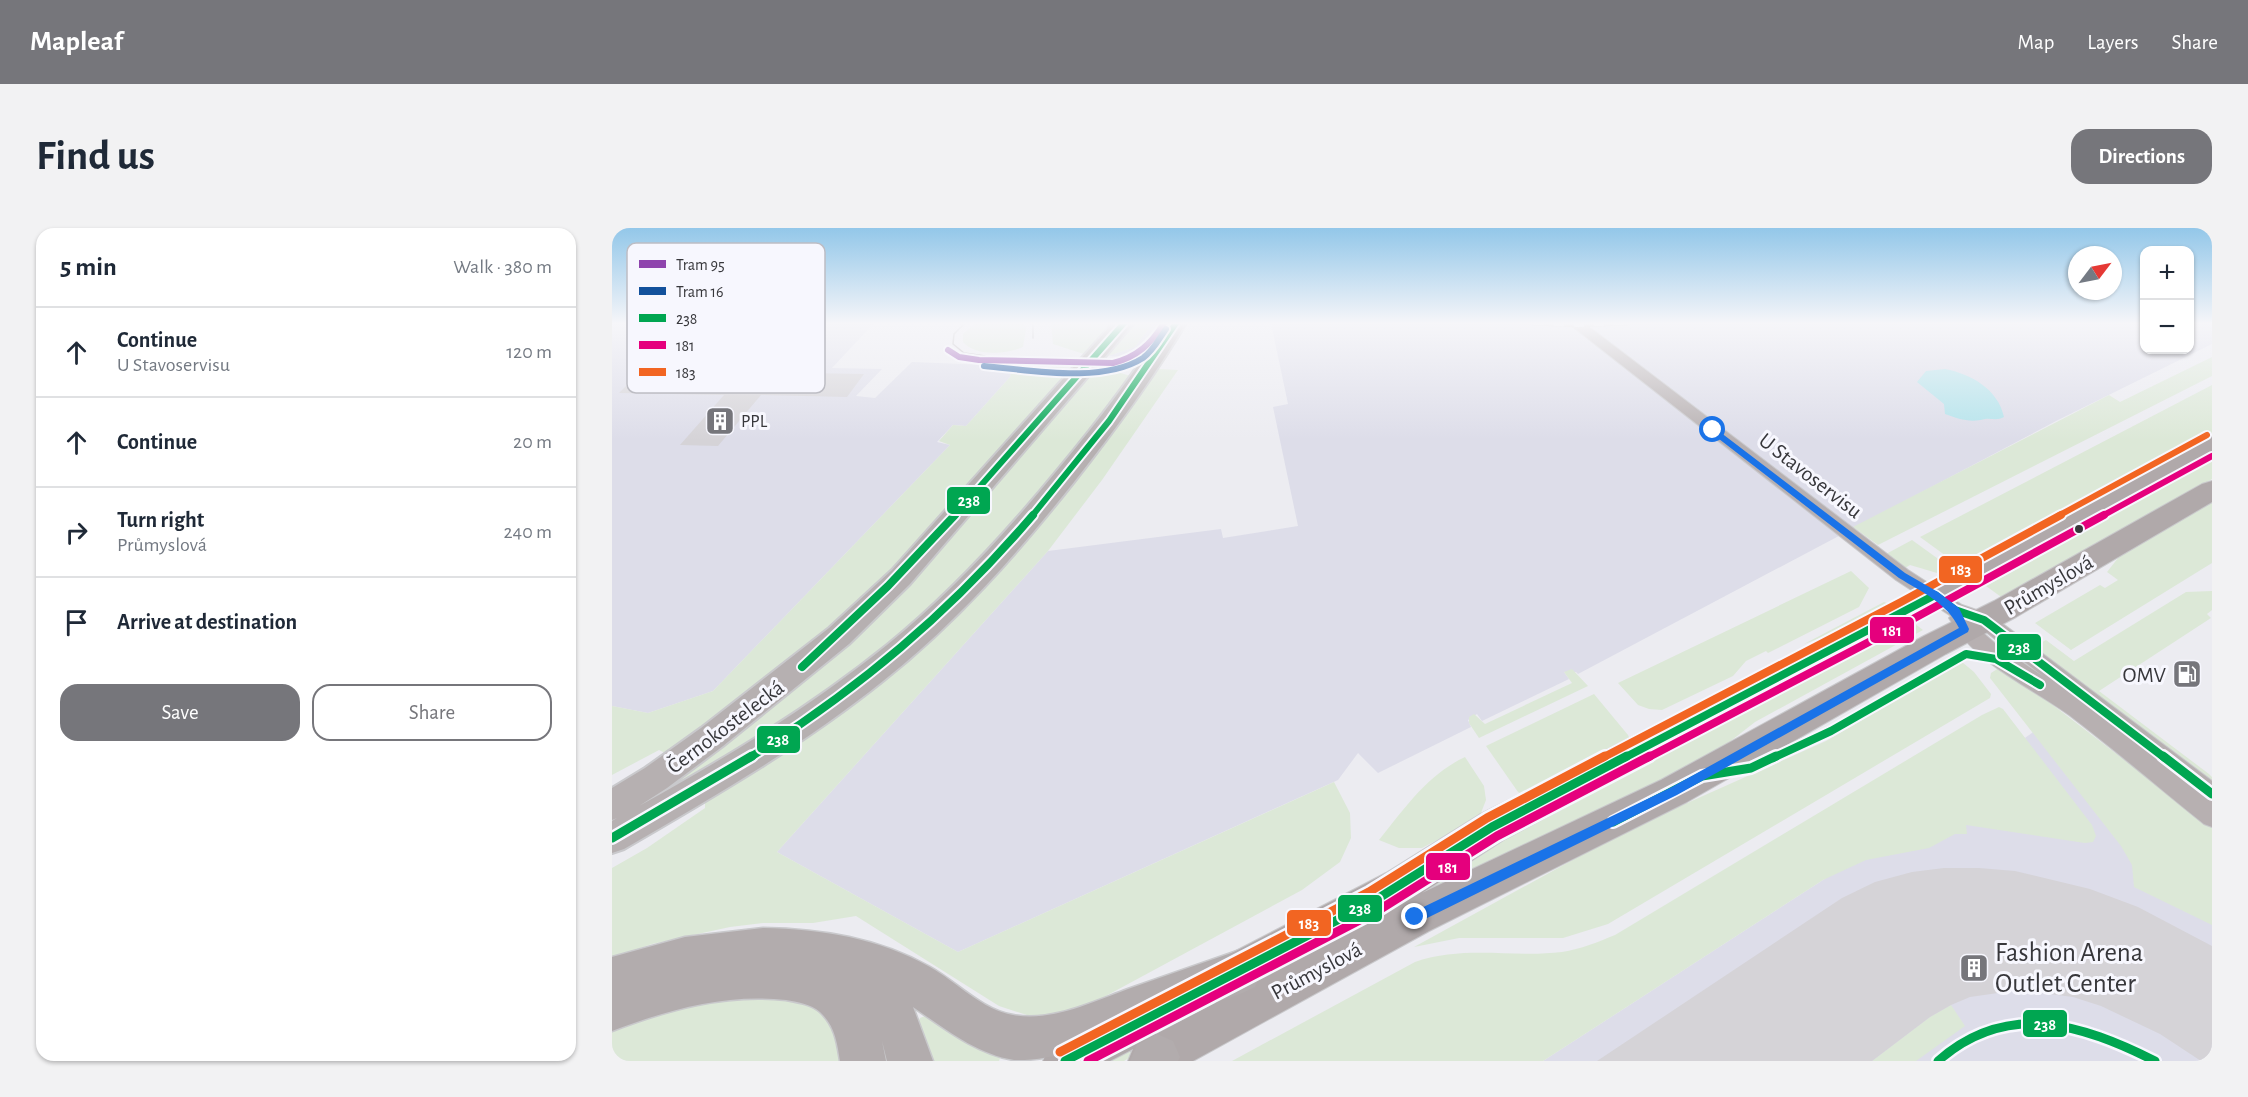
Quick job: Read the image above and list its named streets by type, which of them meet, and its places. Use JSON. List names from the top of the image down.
{
  "streets": {
    "main road": ["Průmyslová", "Černokostelecká"],
    "street": ["U Stavoservisu"]
  },
  "crossings": [
    ["U Stavoservisu", "Průmyslová"]
  ],
  "places": {
    "building": ["PPL", "Fashion Arena Outlet Center"],
    "fuel station": ["OMV"]
  },
  "lines": [
    "tram line 95",
    "tram line 16",
    "transit line 238",
    "transit line 183",
    "transit line 181"
  ],
  "legend": [
    "Tram 95",
    "Tram 16",
    "238",
    "181",
    "183"
  ],
  "north": "top right",
  "page": {
    "header": "Mapleaf",
    "nav": ["Map", "Layers", "Share"],
    "buttons": [
      "Directions",
      ["Save", "Share"]
    ],
    "title": "Find us",
    "heading": ["5 min", "Walk · 380 m"],
    "map_buttons": ["+", "−"],
    "list": [
      ["Continue", "U Stavoservisu", "120 m"],
      ["Continue", "20 m"],
      ["Turn right", "Průmyslová", "240 m"],
      "Arrive at destination"
    ]
  }
}
